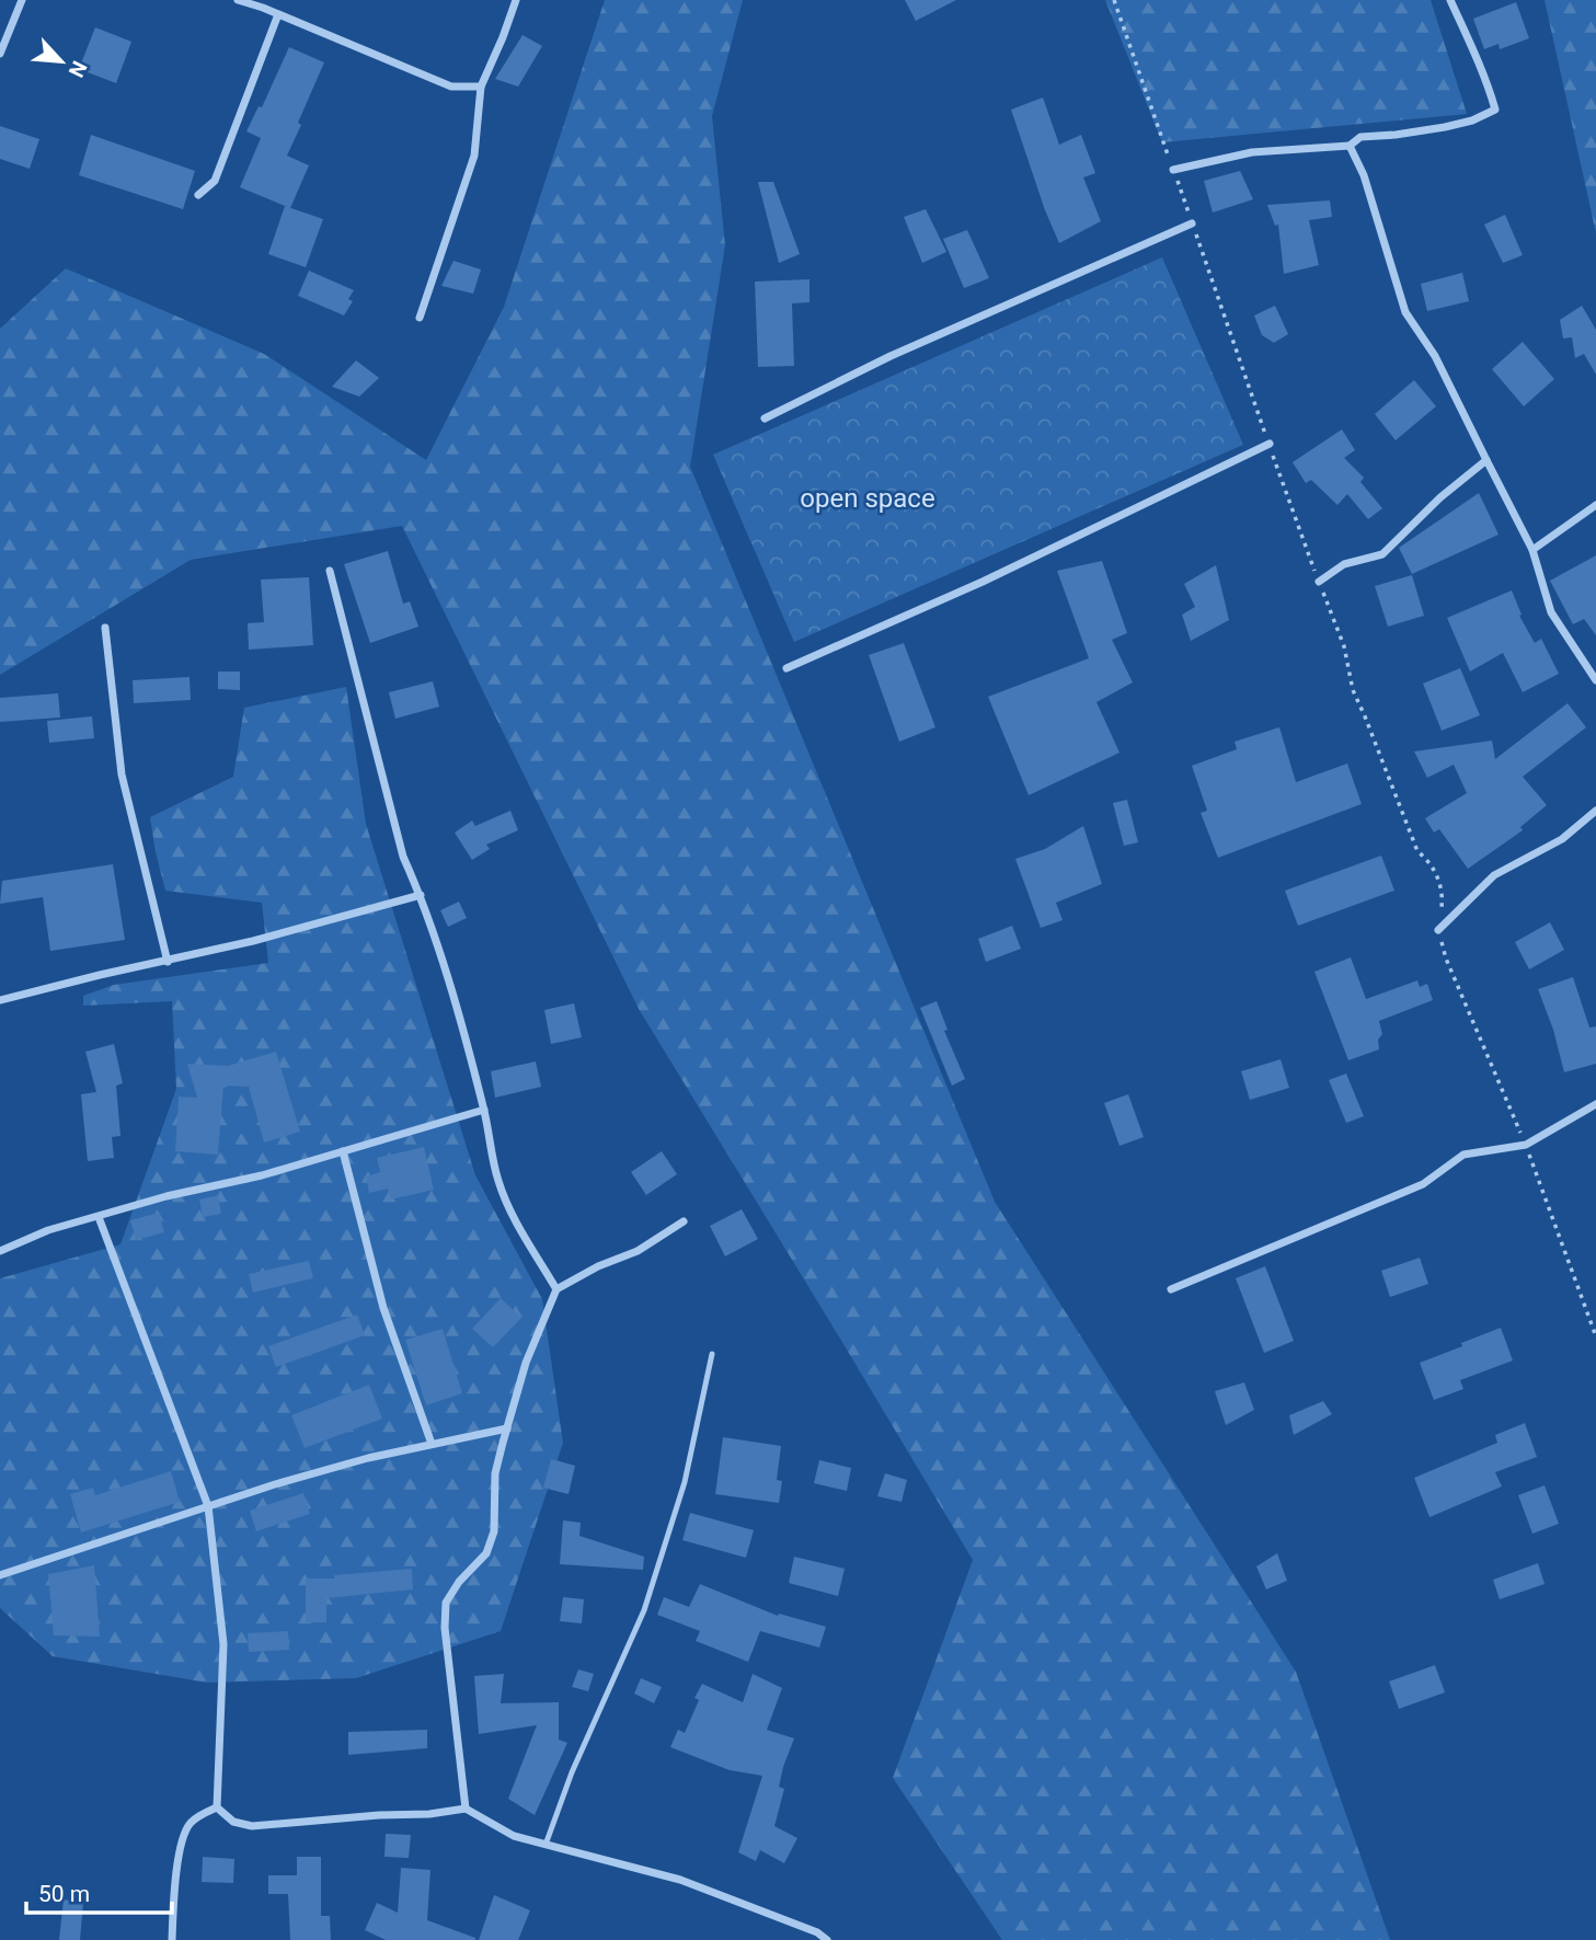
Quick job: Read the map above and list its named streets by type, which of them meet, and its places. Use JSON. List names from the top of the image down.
{
  "parks": ["open space"],
  "scale_bar": "50 m",
  "north": "bottom right"
}
